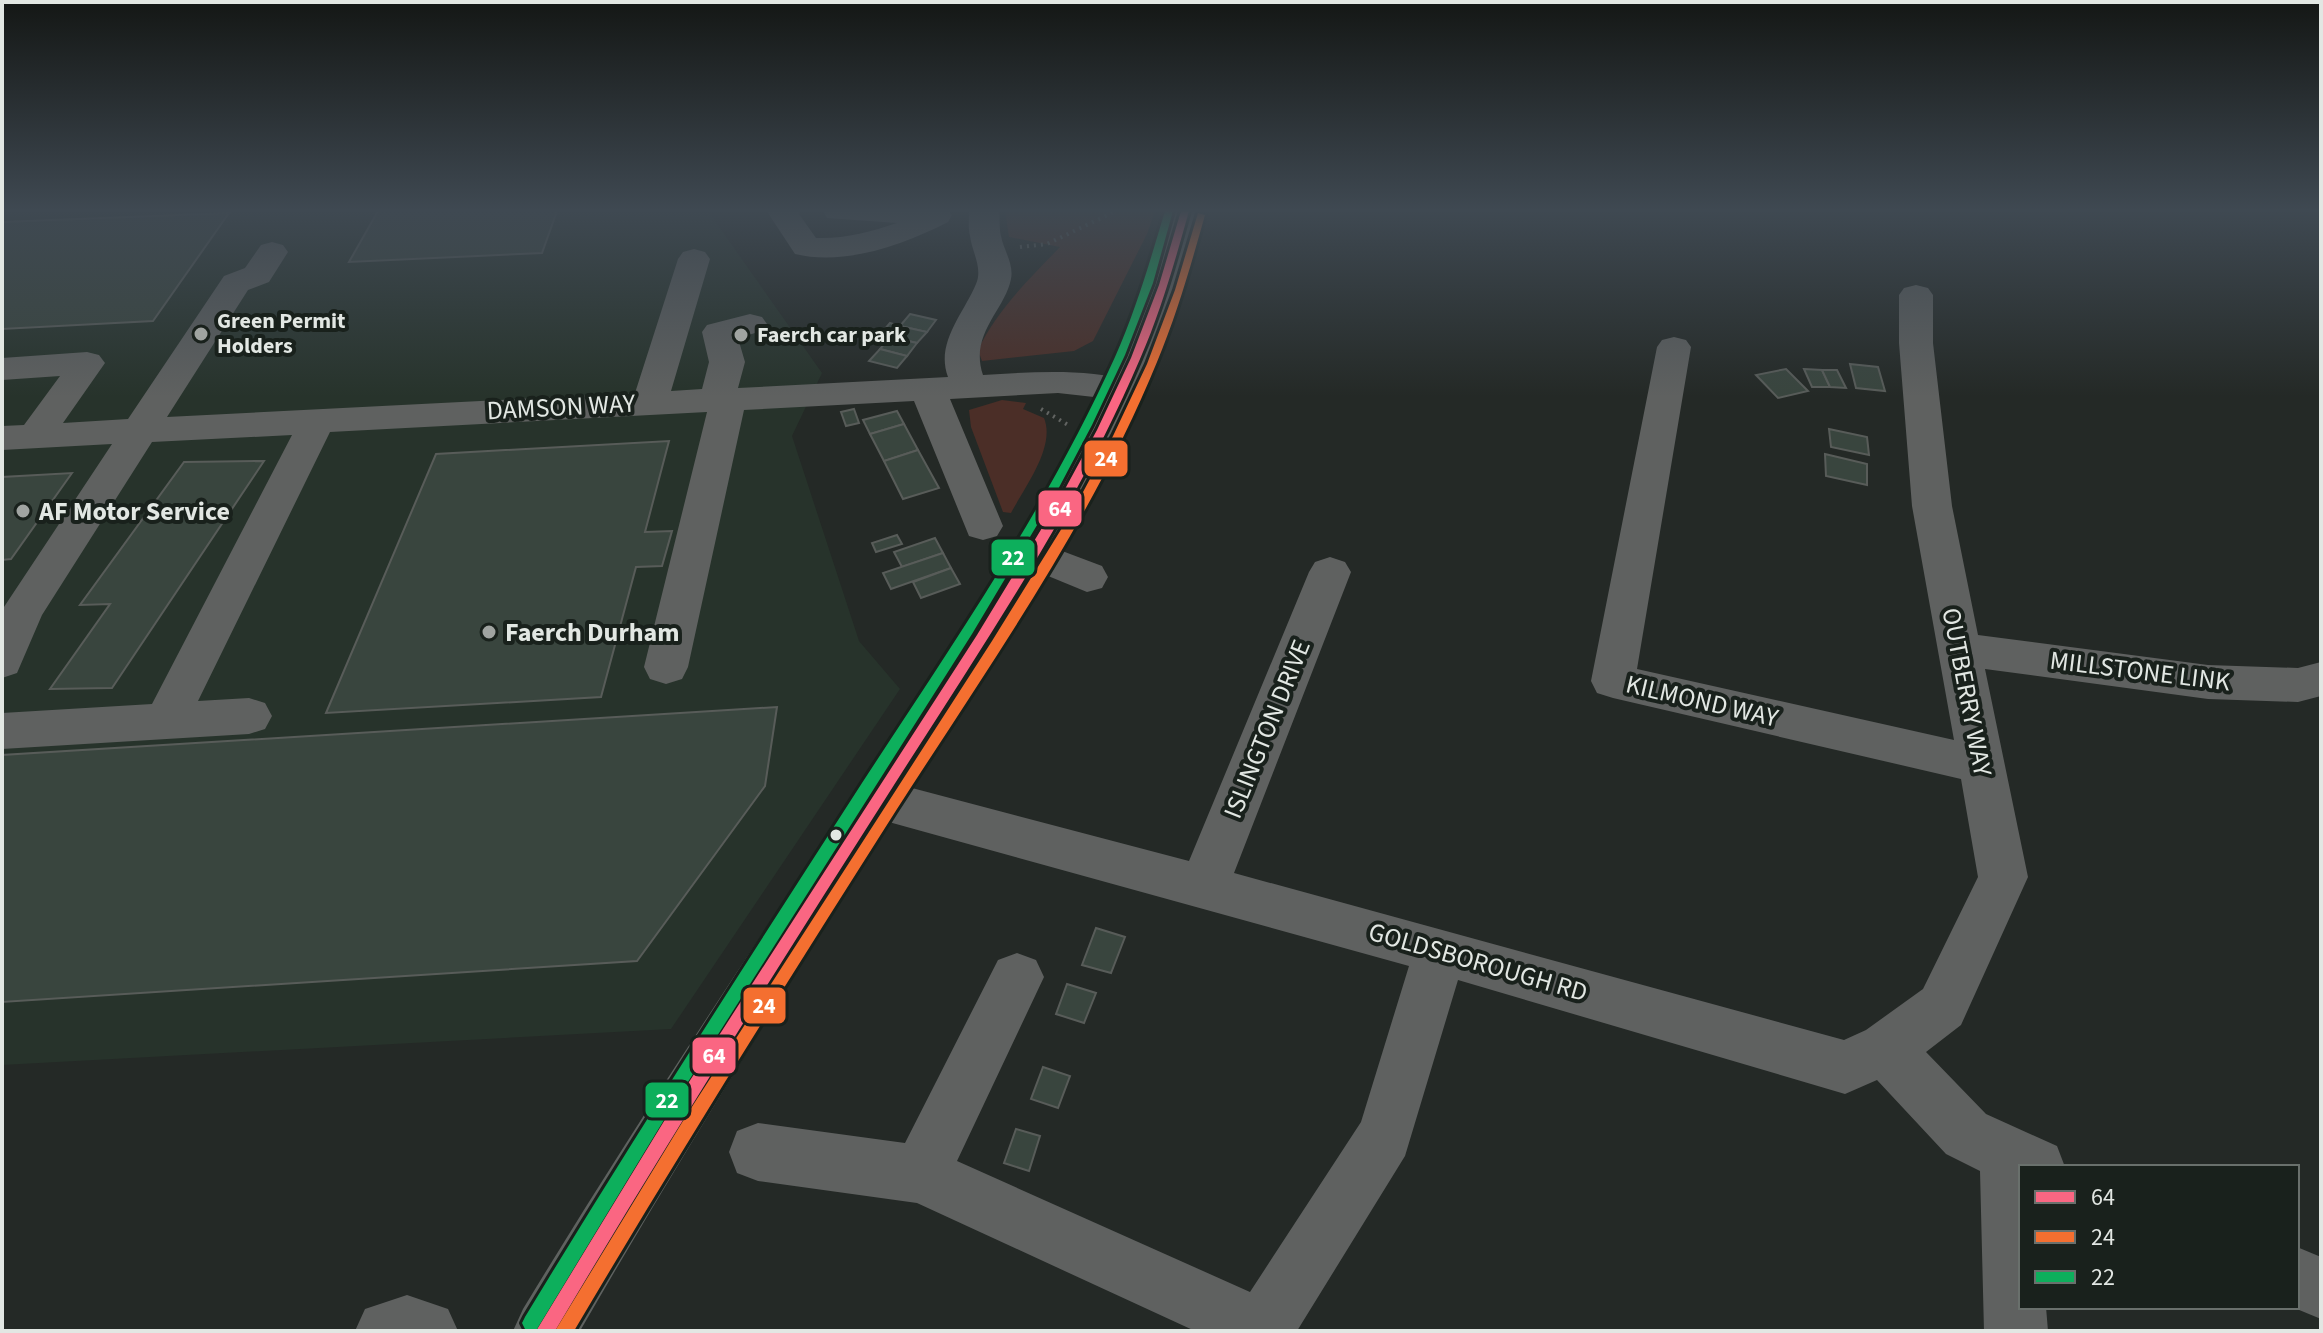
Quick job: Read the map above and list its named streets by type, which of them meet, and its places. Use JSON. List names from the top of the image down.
{
  "streets": {
    "street": [
      "DAMSON WAY",
      "MILLSTONE LINK",
      "OUTBERRY WAY",
      "KILMOND WAY",
      "ISLINGTON DRIVE",
      "GOLDSBOROUGH RD"
    ]
  },
  "crossings": [
    ["MILLSTONE LINK", "OUTBERRY WAY"],
    ["OUTBERRY WAY", "KILMOND WAY"],
    ["OUTBERRY WAY", "GOLDSBOROUGH RD"],
    ["ISLINGTON DRIVE", "GOLDSBOROUGH RD"]
  ],
  "places": [
    "Green Permit Holders",
    "Faerch car park",
    "AF Motor Service",
    "Faerch Durham"
  ],
  "lines": ["transit line 64", "transit line 24", "transit line 22"],
  "legend": ["64", "24", "22"]
}
